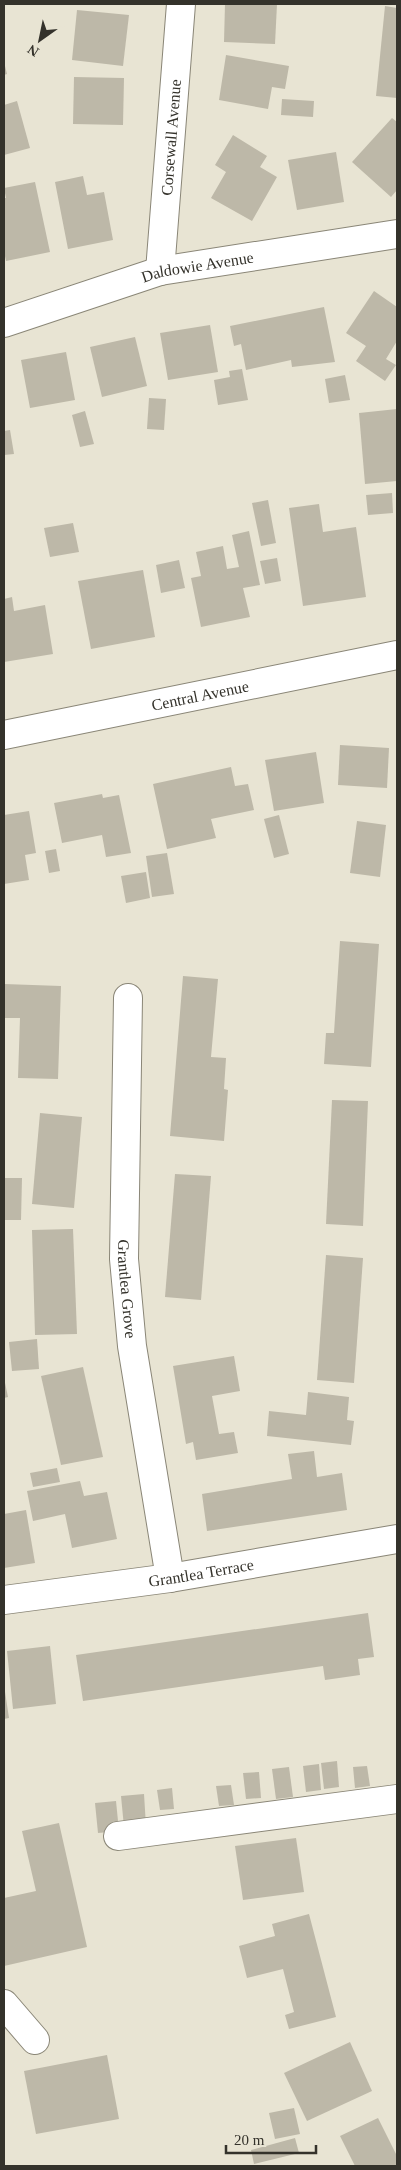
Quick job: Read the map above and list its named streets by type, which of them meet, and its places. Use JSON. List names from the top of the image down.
{
  "streets": {
    "street": [
      "Corsewall Avenue",
      "Daldowie Avenue",
      "Central Avenue",
      "Grantlea Grove",
      "Grantlea Terrace"
    ]
  },
  "crossings": [
    ["Corsewall Avenue", "Daldowie Avenue"],
    ["Grantlea Grove", "Grantlea Terrace"]
  ],
  "scale_bar": "20 m",
  "north": "bottom left"
}
